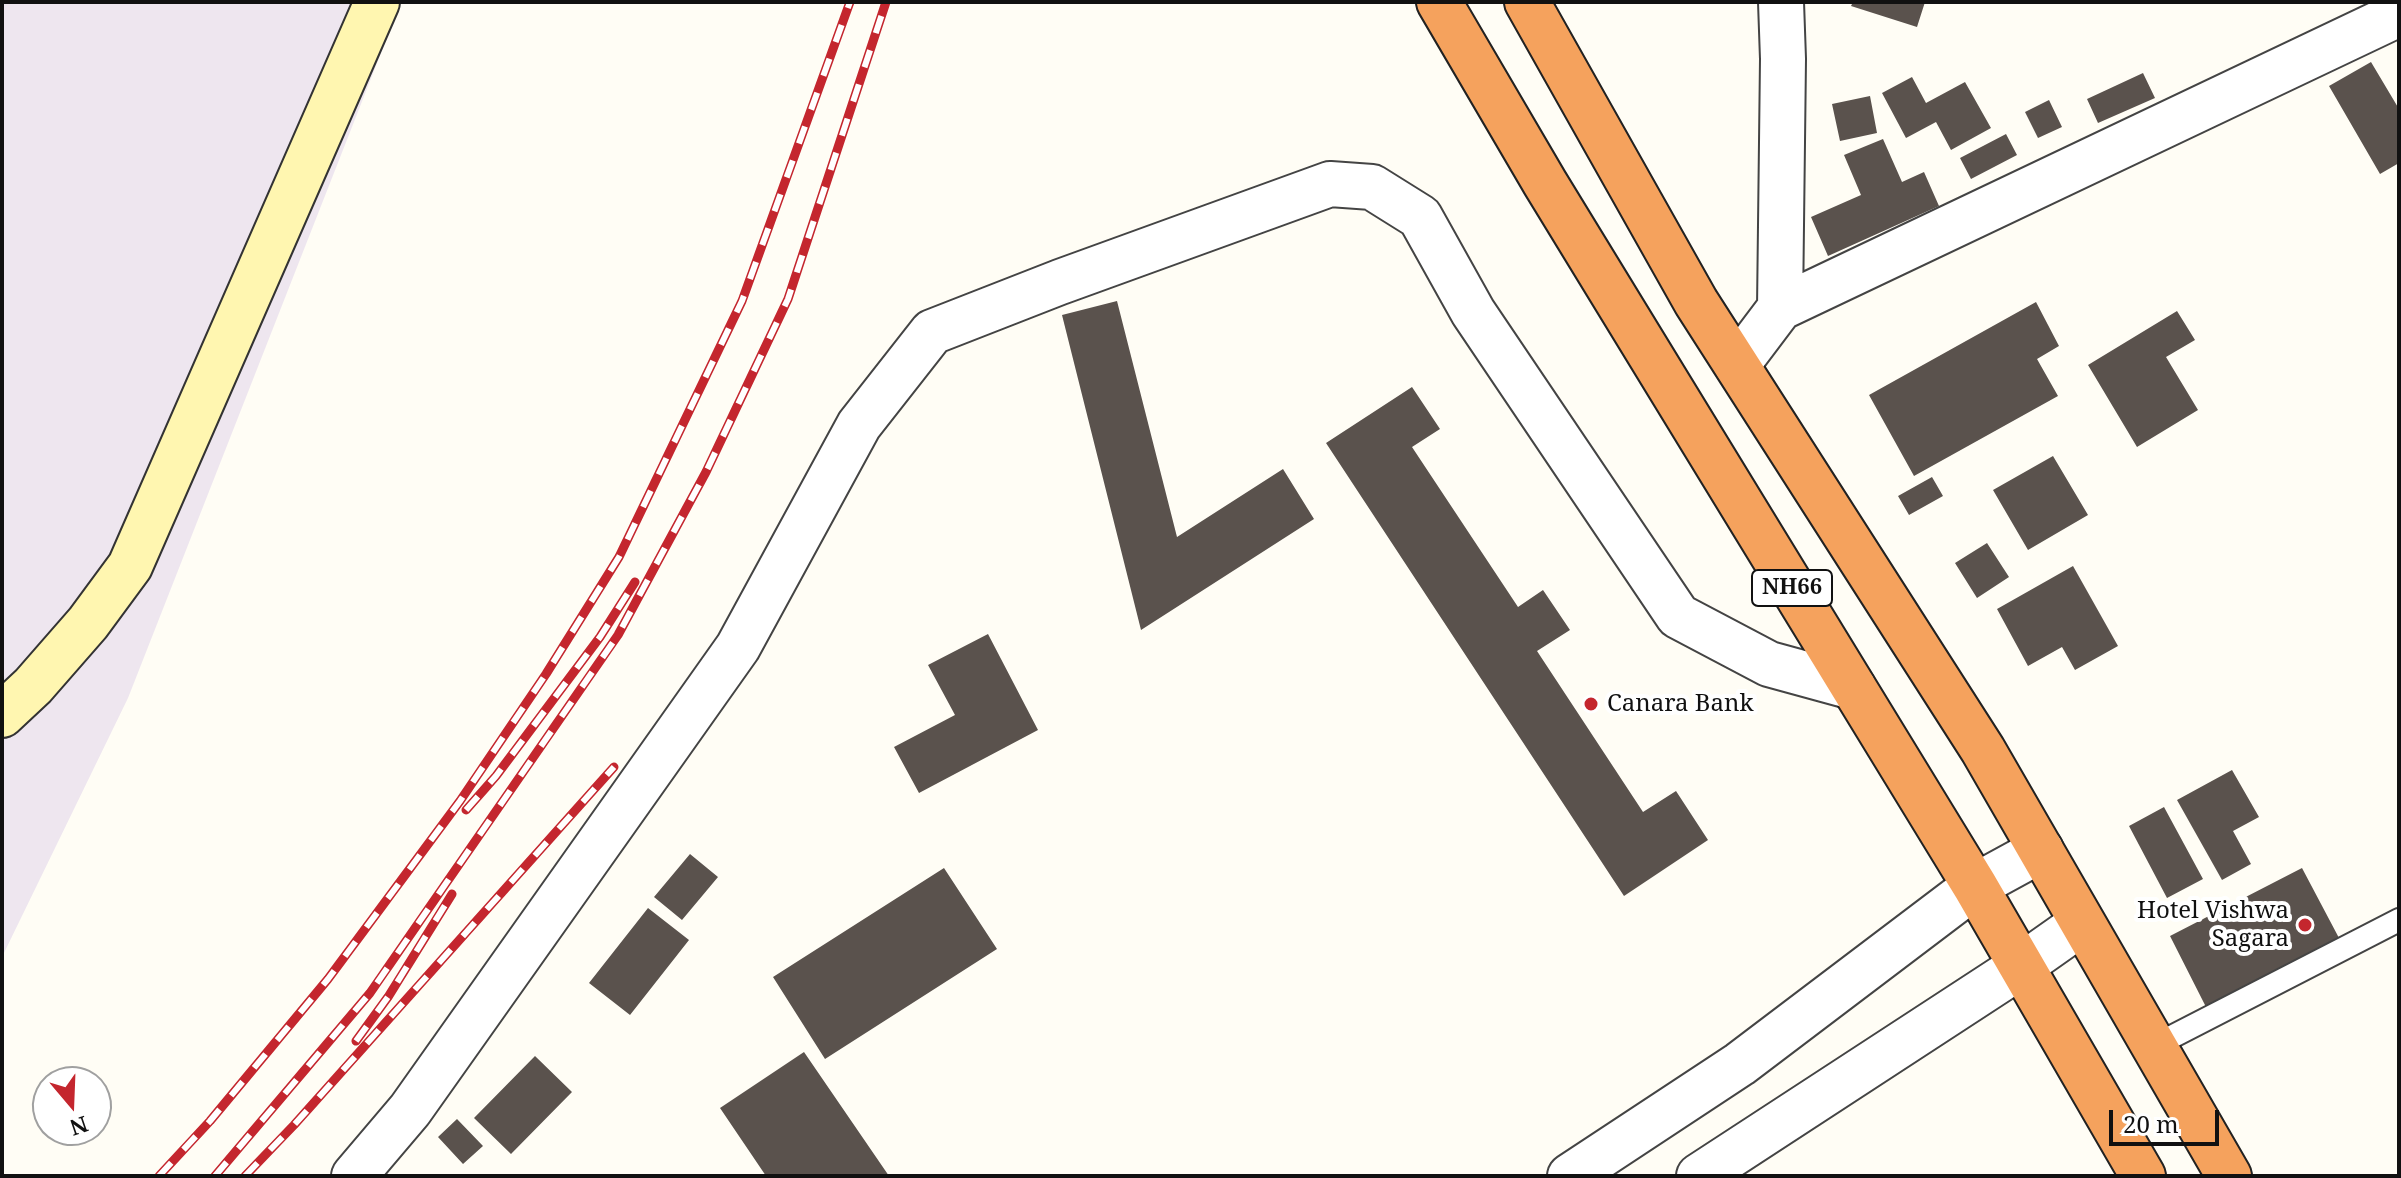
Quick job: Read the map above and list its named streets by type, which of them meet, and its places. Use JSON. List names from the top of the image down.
{
  "streets": {
    "highway": ["NH66"]
  },
  "places": ["Canara Bank", "Hotel Vishwa Sagara"],
  "scale_bar": "20 m",
  "north": "bottom"
}
